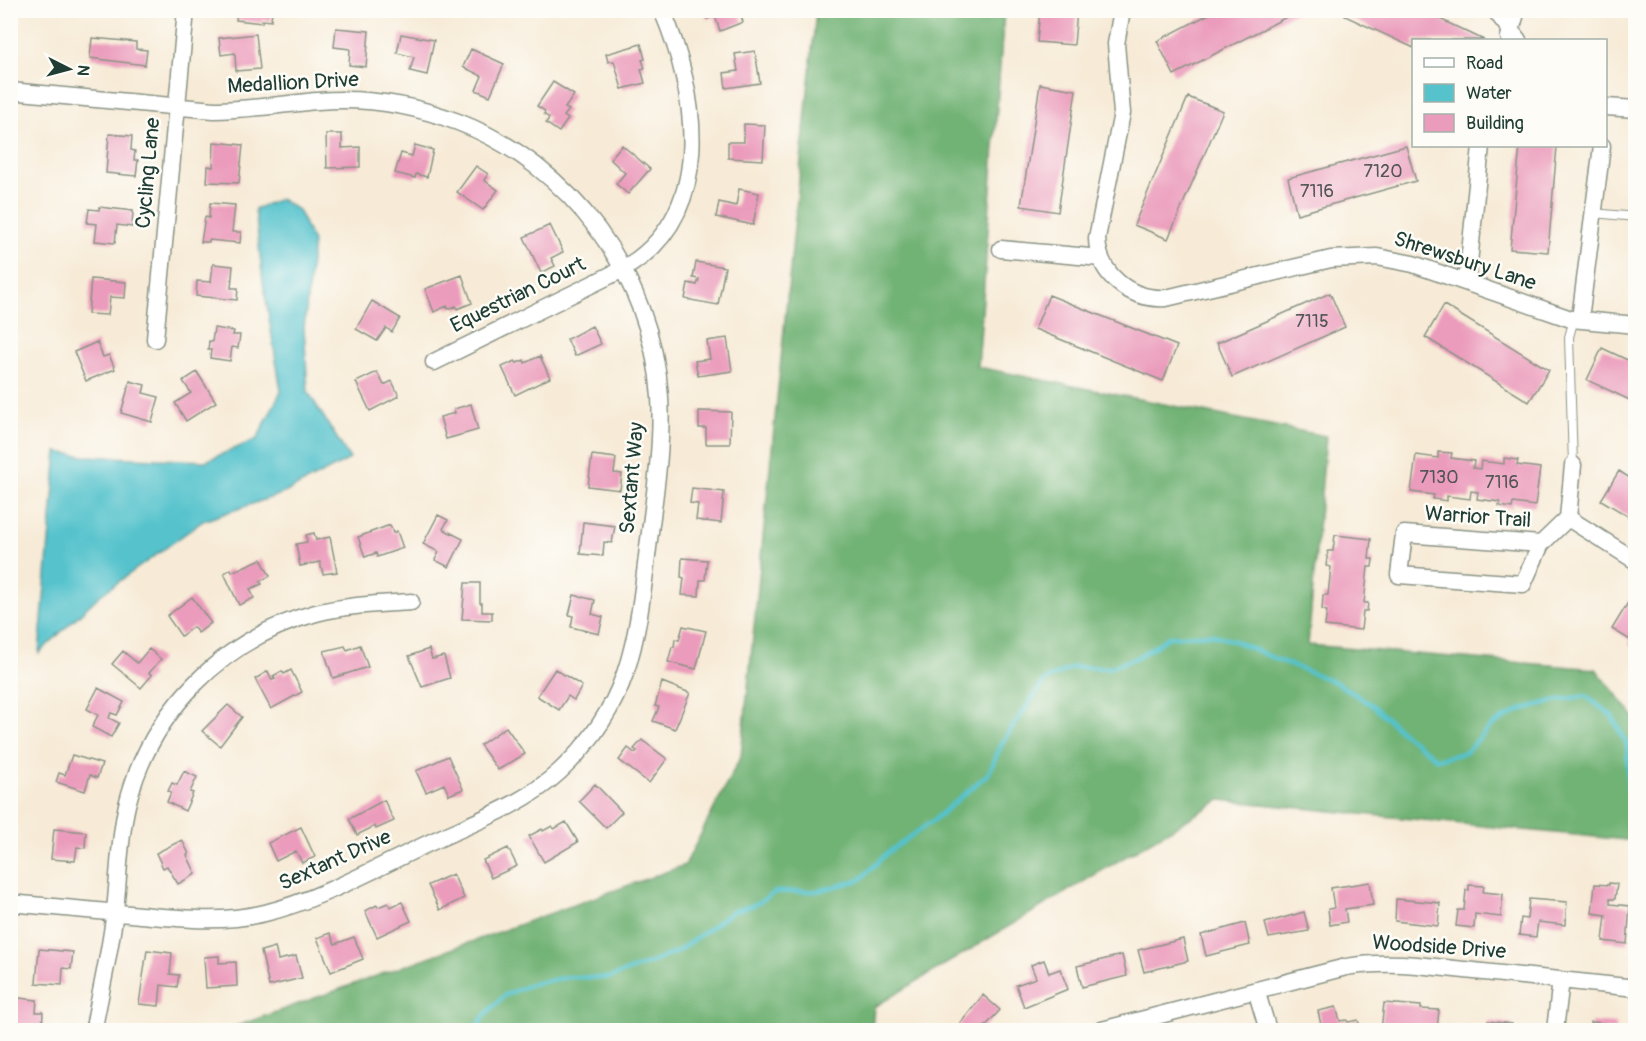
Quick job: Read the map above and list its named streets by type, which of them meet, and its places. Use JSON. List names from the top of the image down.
{
  "streets": {
    "street": [
      "Medallion Drive",
      "Cycling Lane",
      "Shrewsbury Lane",
      "Equestrian Court",
      "Sextant Way",
      "Warrior Trail",
      "Sextant Drive",
      "Woodside Drive"
    ]
  },
  "crossings": [
    ["Medallion Drive", "Cycling Lane"],
    ["Medallion Drive", "Equestrian Court"],
    ["Medallion Drive", "Sextant Way"],
    ["Equestrian Court", "Sextant Way"],
    ["Sextant Way", "Sextant Drive"]
  ],
  "house_numbers": [
    "7120",
    "7116",
    "7115",
    "7130",
    "7116"
  ],
  "legend": ["Road", "Water", "Building"],
  "north": "right"
}
